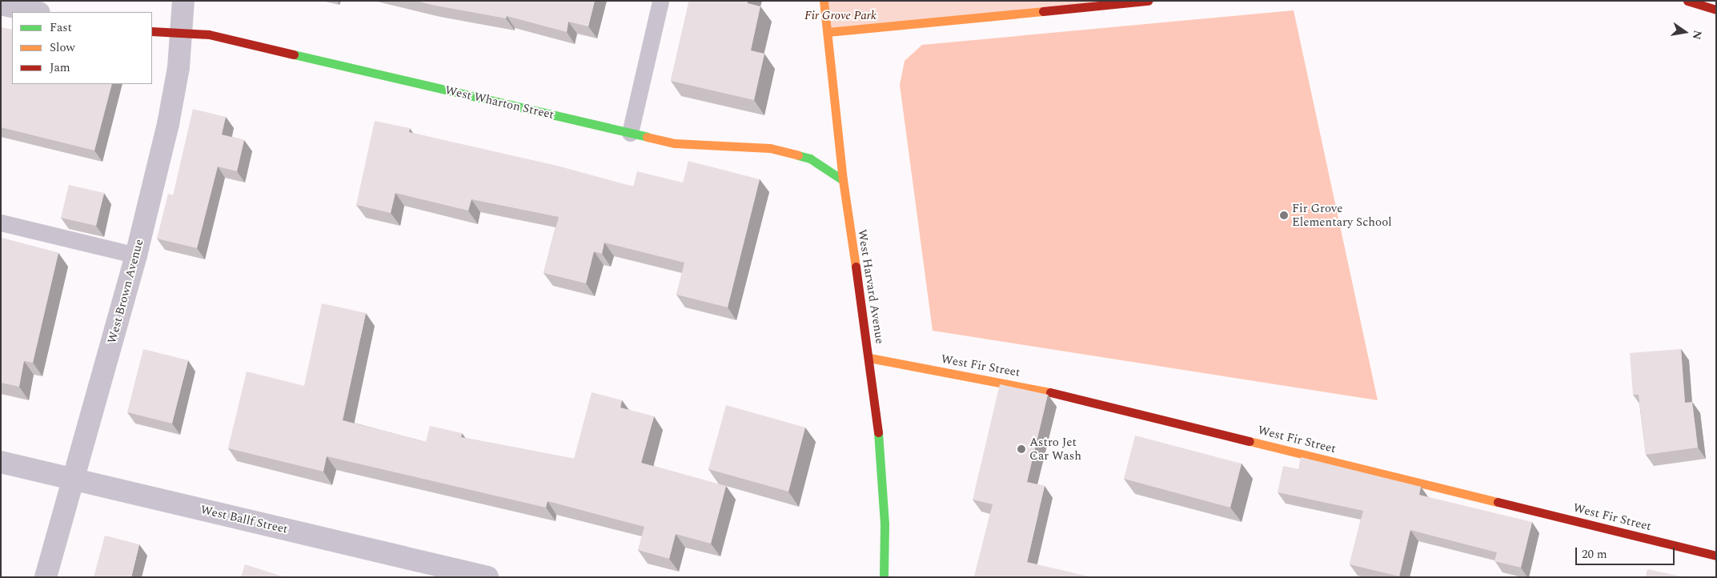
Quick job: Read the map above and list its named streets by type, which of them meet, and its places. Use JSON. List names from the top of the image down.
{
  "streets": {
    "street": [
      "West Wharton Street",
      "West Harvard Avenue",
      "West Brown Avenue",
      "West Fir Street",
      "West Ballf Street"
    ]
  },
  "crossings": [
    ["West Wharton Street", "West Harvard Avenue"],
    ["West Wharton Street", "West Brown Avenue"],
    ["West Harvard Avenue", "West Fir Street"],
    ["West Brown Avenue", "West Ballf Street"]
  ],
  "parks": ["Fir Grove Park"],
  "places": ["Fir Grove Elementary School", "Astro Jet Car Wash"],
  "legend": ["Fast", "Slow", "Jam"],
  "scale_bar": "20 m",
  "north": "right"
}
